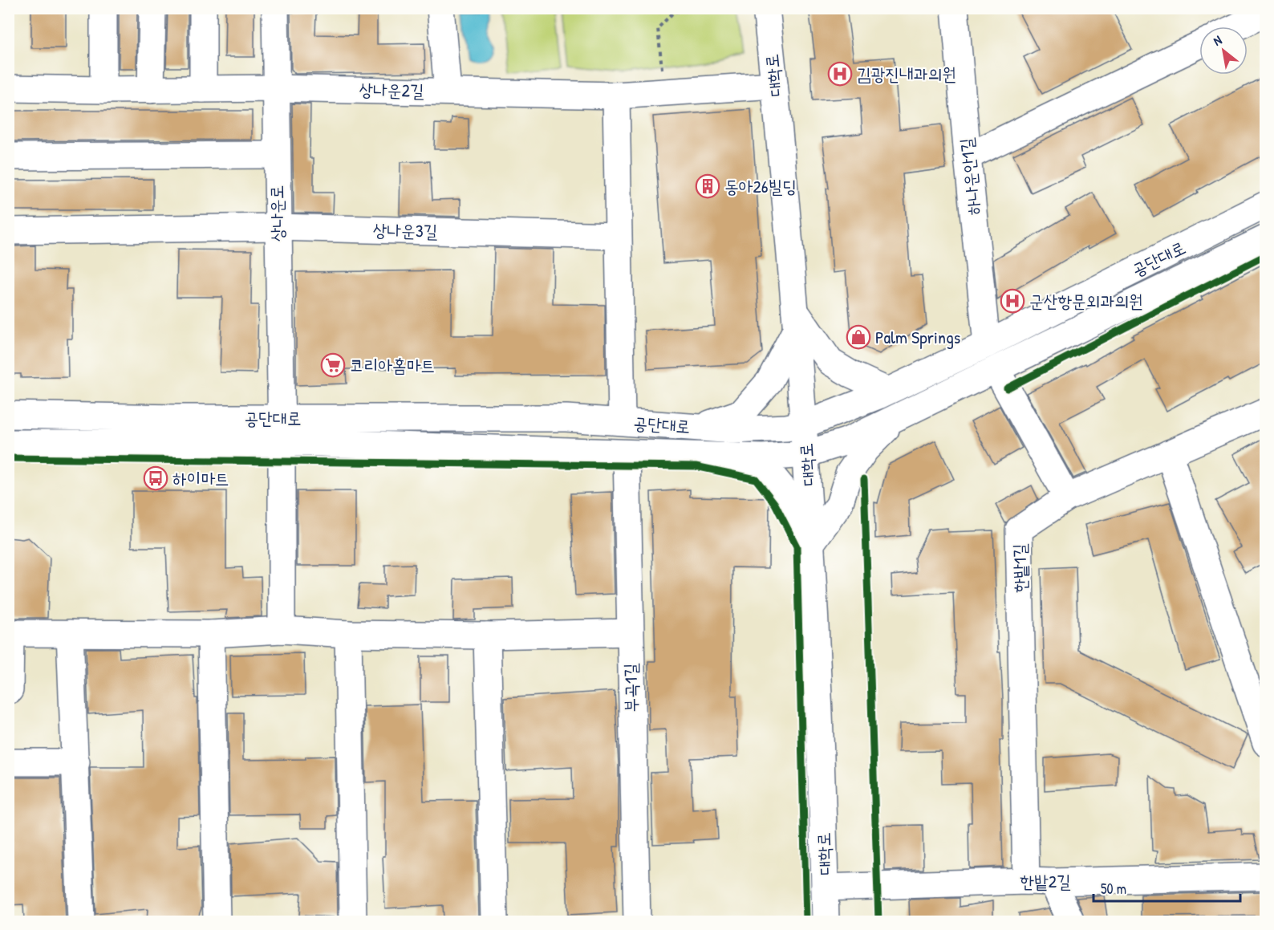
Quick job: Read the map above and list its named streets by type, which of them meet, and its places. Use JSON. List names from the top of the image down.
{
  "streets": {
    "street": [
      "대학로",
      "상나운2길",
      "하나운안1길",
      "상나운로",
      "상나운3길",
      "공단대로",
      "한밭1길",
      "부곡1길",
      "한밭2길"
    ]
  },
  "crossings": [
    ["대학로", "상나운2길"],
    ["대학로", "공단대로"],
    ["대학로", "한밭2길"],
    ["상나운2길", "상나운로"],
    ["하나운안1길", "공단대로"],
    ["상나운로", "상나운3길"],
    ["상나운로", "공단대로"],
    ["공단대로", "부곡1길"],
    ["한밭1길", "한밭2길"]
  ],
  "places": {
    "hospital": ["김광진내과의원", "군산항문외과의원"],
    "building": ["동아26빌딩"],
    "shop": ["Palm Springs"],
    "supermarket": ["코리아홈마트"],
    "bus stop": ["하이마트"]
  },
  "scale_bar": "50 m",
  "north": "top left"
}
